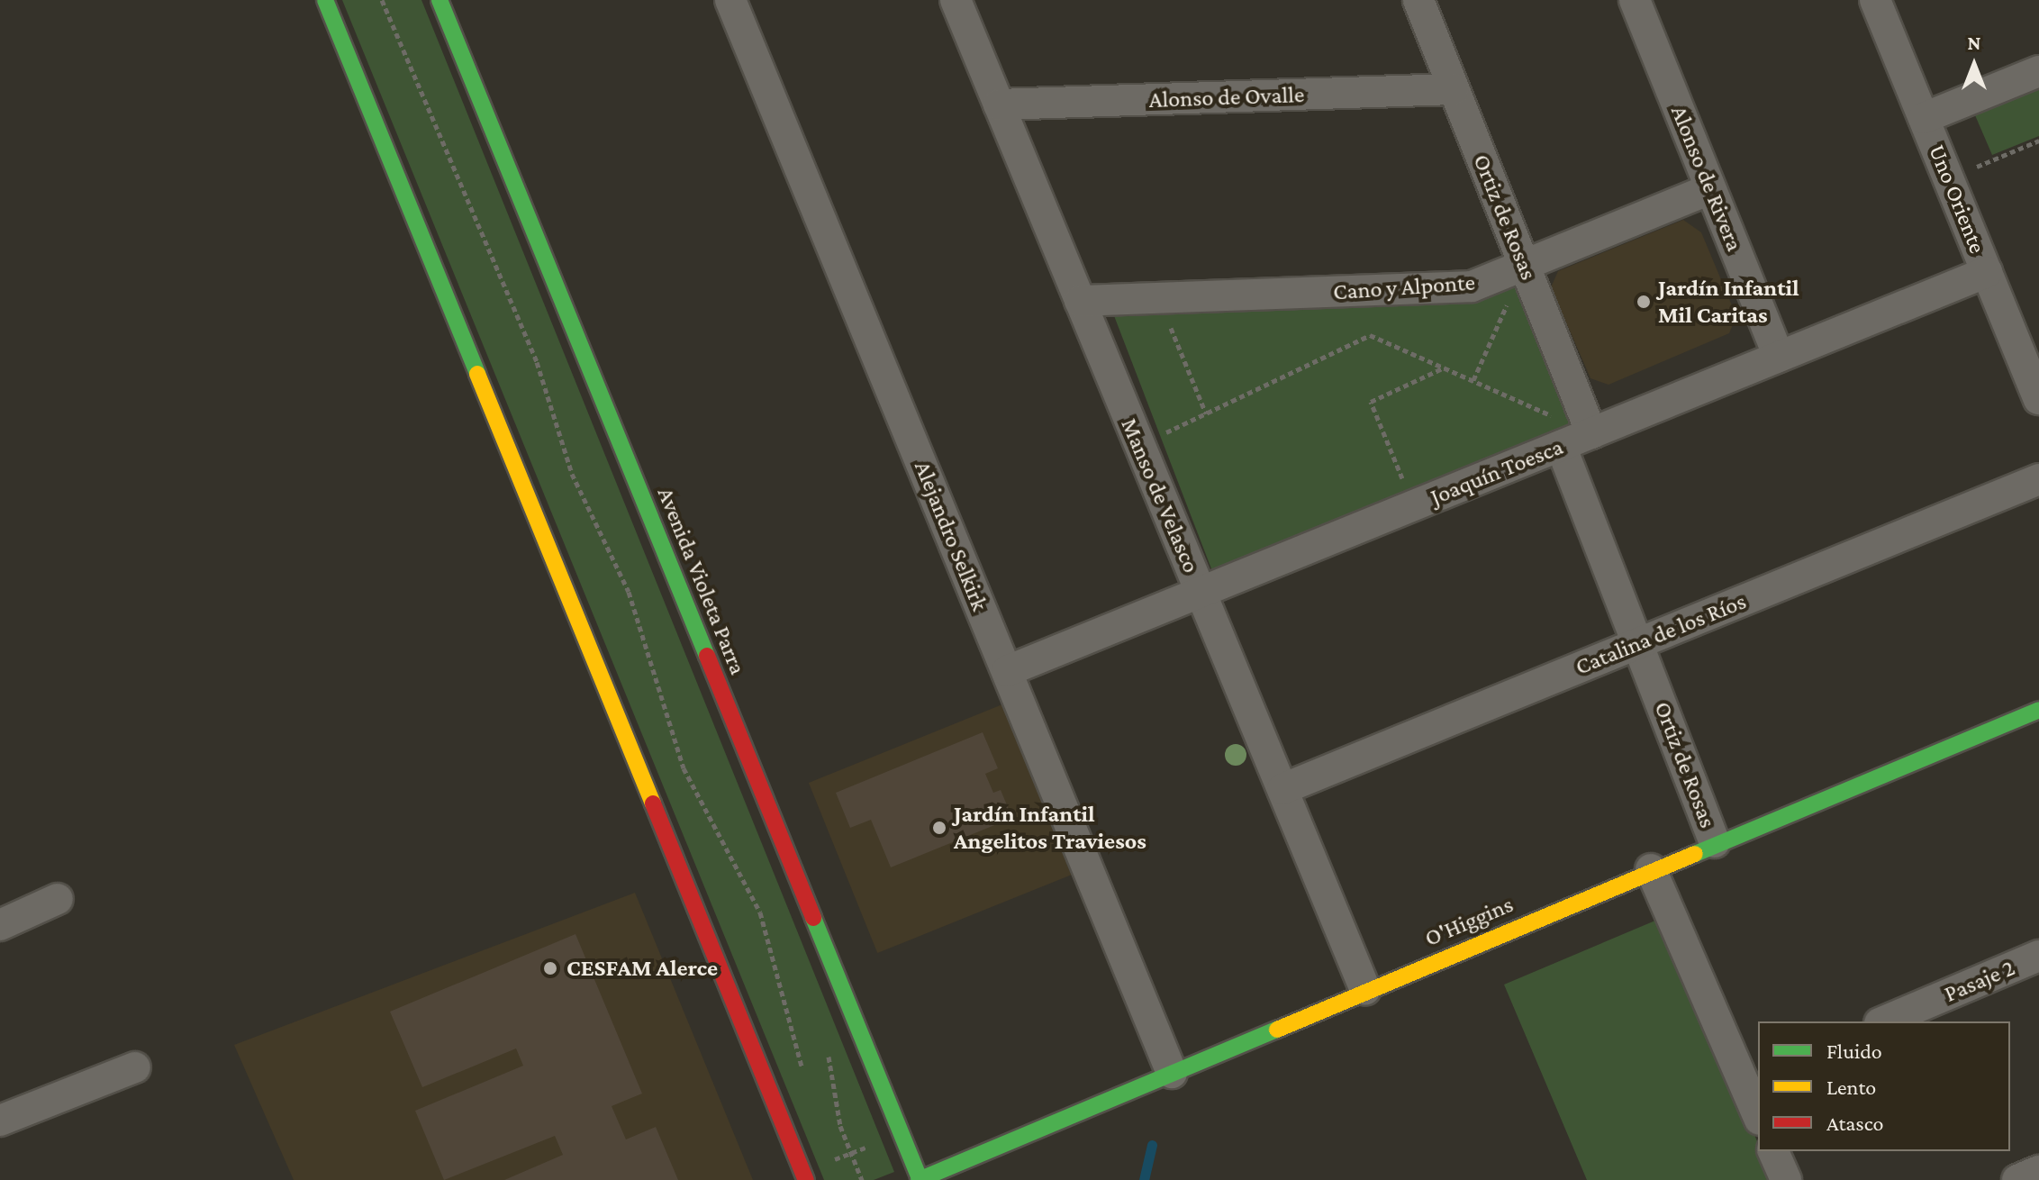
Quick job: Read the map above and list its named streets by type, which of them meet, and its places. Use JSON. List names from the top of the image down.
{
  "streets": {
    "main road": ["Avenida Violeta Parra", "O'Higgins"],
    "street": [
      "Alonso de Ovalle",
      "Alonso de Rivera",
      "Uno Oriente",
      "Ortiz de Rosas",
      "Cano y Alponte",
      "Joaquín Toesca",
      "Manso de Velasco",
      "Alejandro Selkirk",
      "Catalina de los Ríos",
      "Pasaje 2"
    ]
  },
  "crossings": [
    ["Alonso de Ovalle", "Ortiz de Rosas"],
    ["Alonso de Ovalle", "Manso de Velasco"],
    ["Alonso de Rivera", "Cano y Alponte"],
    ["Alonso de Rivera", "Joaquín Toesca"],
    ["Uno Oriente", "Joaquín Toesca"],
    ["Ortiz de Rosas", "Cano y Alponte"],
    ["Ortiz de Rosas", "Joaquín Toesca"],
    ["Ortiz de Rosas", "Catalina de los Ríos"],
    ["Ortiz de Rosas", "O'Higgins"],
    ["Cano y Alponte", "Manso de Velasco"],
    ["Joaquín Toesca", "Manso de Velasco"],
    ["Joaquín Toesca", "Alejandro Selkirk"],
    ["Manso de Velasco", "Catalina de los Ríos"],
    ["Manso de Velasco", "O'Higgins"],
    ["Alejandro Selkirk", "O'Higgins"],
    ["Avenida Violeta Parra", "O'Higgins"]
  ],
  "places": ["Jardín Infantil Mil Caritas", "Jardín Infantil Angelitos Traviesos", "CESFAM Alerce"],
  "legend": ["Fluido", "Lento", "Atasco"],
  "north": "top"
}
